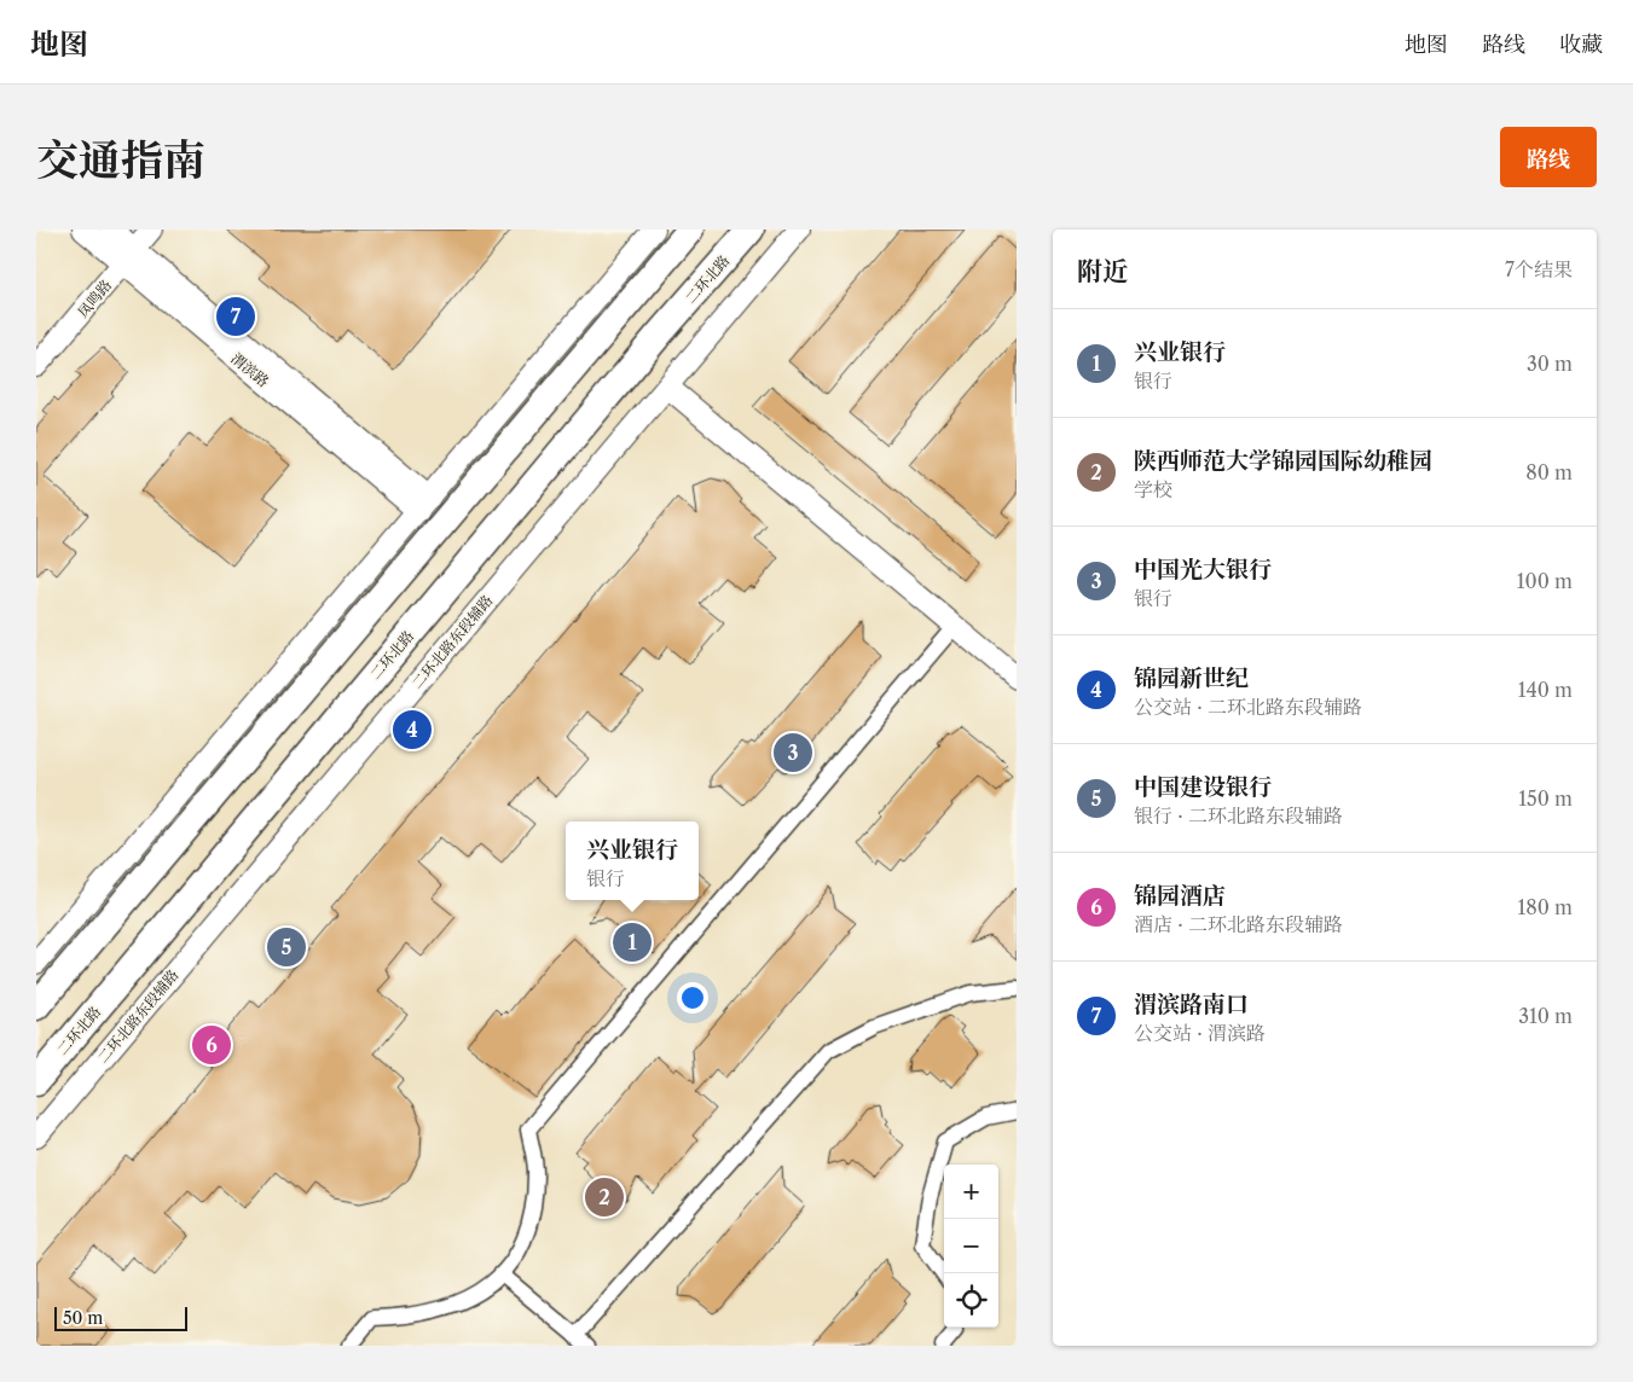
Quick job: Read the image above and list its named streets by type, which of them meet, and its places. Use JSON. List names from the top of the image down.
{
  "streets": {
    "highway": ["二环北路"],
    "main road": ["凤鸣路", "渭滨路", "二环北路东段辅路"]
  },
  "crossings": [
    ["凤鸣路", "渭滨路"]
  ],
  "scale_bar": "50 m",
  "page": {
    "header": "地图",
    "nav": ["地图", "路线", "收藏"],
    "title": "交通指南",
    "buttons": "路线",
    "heading": ["附近", "7个结果"],
    "pins": [
      "7",
      "4",
      "3",
      "1",
      "5",
      "6",
      "2"
    ],
    "list": [
      {
        "mark": "1",
        "name": "兴业银行",
        "note": "银行",
        "value": "30 m"
      },
      {
        "mark": "2",
        "name": "陕西师范大学锦园国际幼稚园",
        "note": "学校",
        "value": "80 m"
      },
      {
        "mark": "3",
        "name": "中国光大银行",
        "note": "银行",
        "value": "100 m"
      },
      {
        "mark": "4",
        "name": "锦园新世纪",
        "note": "公交站 · 二环北路东段辅路",
        "value": "140 m"
      },
      {
        "mark": "5",
        "name": "中国建设银行",
        "note": "银行 · 二环北路东段辅路",
        "value": "150 m"
      },
      {
        "mark": "6",
        "name": "锦园酒店",
        "note": "酒店 · 二环北路东段辅路",
        "value": "180 m"
      },
      {
        "mark": "7",
        "name": "渭滨路南口",
        "note": "公交站 · 渭滨路",
        "value": "310 m"
      }
    ],
    "popup": ["兴业银行", "银行"],
    "map_buttons": ["+", "−"],
    "scale": "50 m"
  }
}
